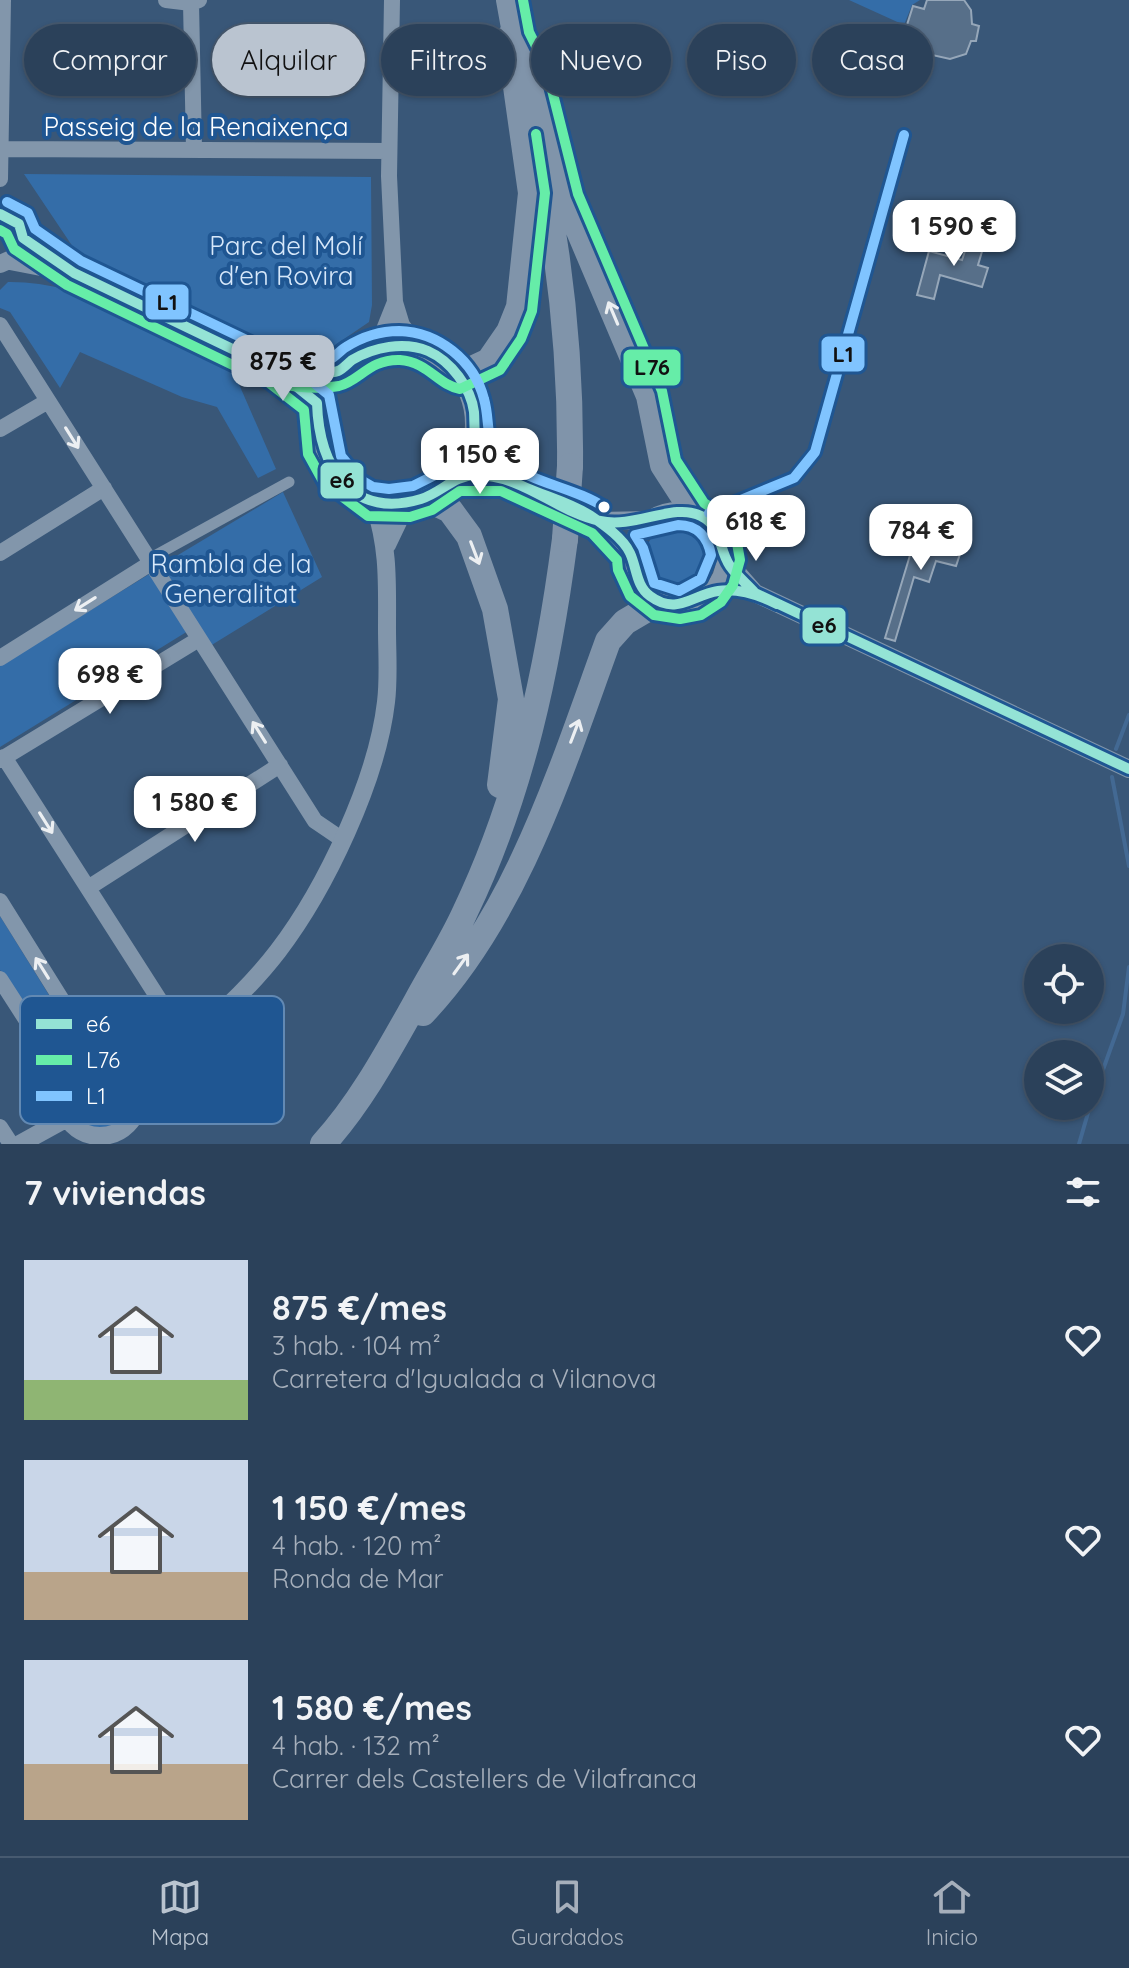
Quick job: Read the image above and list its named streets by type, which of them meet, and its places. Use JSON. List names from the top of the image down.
{
  "streets": {
    "street": ["Passeig de la Renaixença"]
  },
  "parks": ["Parc del Molí d'en Rovira", "Rambla de la Generalitat"],
  "lines": ["transit line L76", "transit line L1", "transit line e6"],
  "legend": ["e6", "L76", "L1"],
  "page": {
    "chip": [
      "Comprar",
      "Alquilar",
      "Filtros",
      "Nuevo",
      "Piso",
      "Casa"
    ],
    "price": [
      "1 590 €",
      "875 €",
      "1 150 €",
      "618 €",
      "784 €",
      "698 €",
      "1 580 €"
    ],
    "heading": "7 viviendas",
    "list": [
      {
        "name": "875 €/mes",
        "note": "3 hab. · 104 m² · Carretera d'Igualada a Vilanova"
      },
      {
        "name": "1 150 €/mes",
        "note": "4 hab. · 120 m² · Ronda de Mar"
      },
      {
        "name": "1 580 €/mes",
        "note": "4 hab. · 132 m² · Carrer dels Castellers de Vilafranca"
      }
    ],
    "tabs": ["Mapa", "Guardados", "Inicio"]
  }
}
